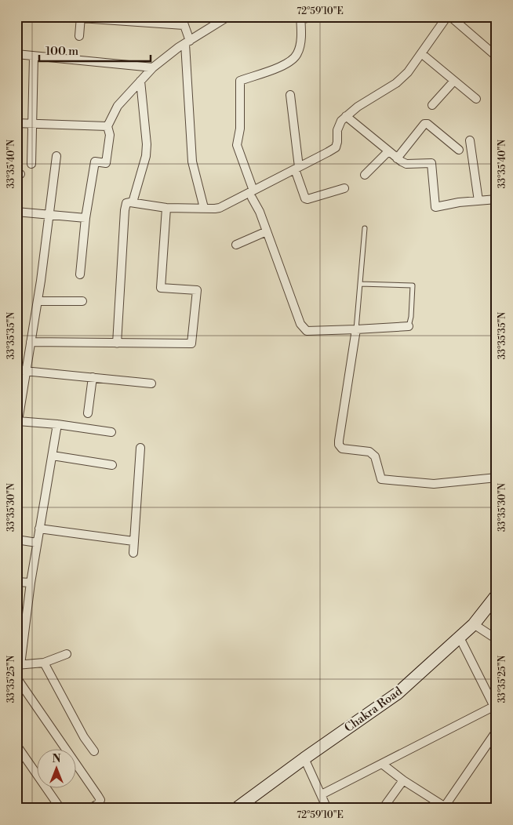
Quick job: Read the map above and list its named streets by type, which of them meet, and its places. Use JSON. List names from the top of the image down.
{
  "streets": {
    "main road": ["Chakra Road"]
  },
  "scale_bar": "100 m",
  "north": "top",
  "coordinates": [
    "72°59'10\"E",
    "33°35'40\"N",
    "33°35'35\"N",
    "33°35'30\"N",
    "33°35'25\"N"
  ]
}
